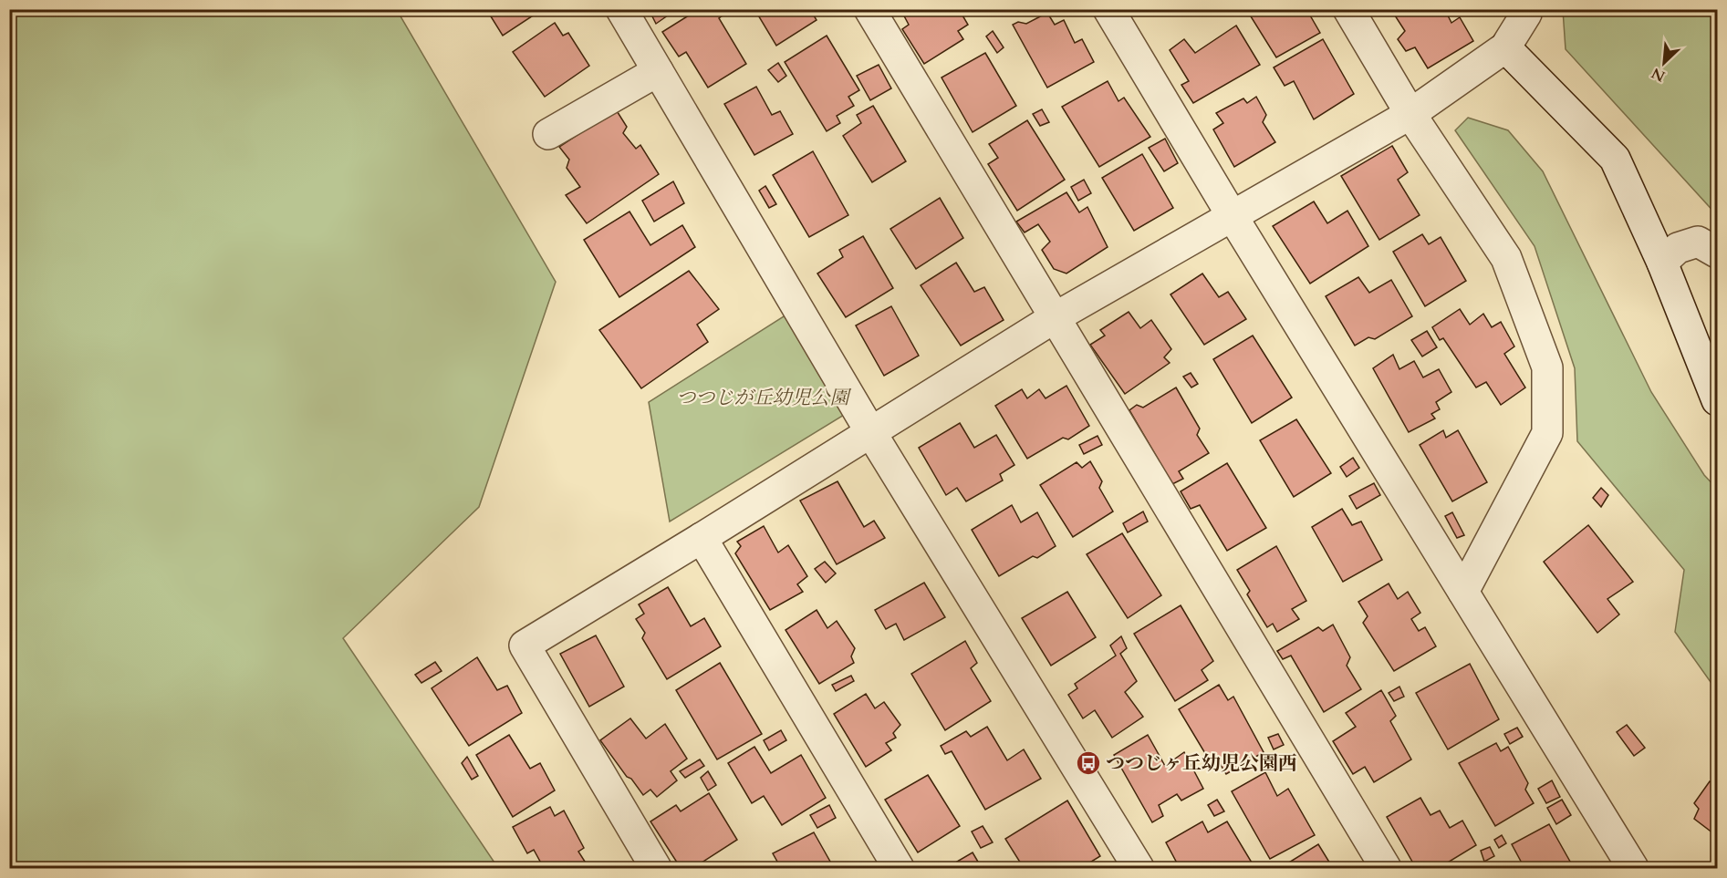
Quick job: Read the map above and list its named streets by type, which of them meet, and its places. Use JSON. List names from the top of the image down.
{
  "parks": ["つつじが丘幼児公園"],
  "places": {
    "bus stop": ["つつじヶ丘幼児公園西"]
  },
  "north": "bottom left"
}
